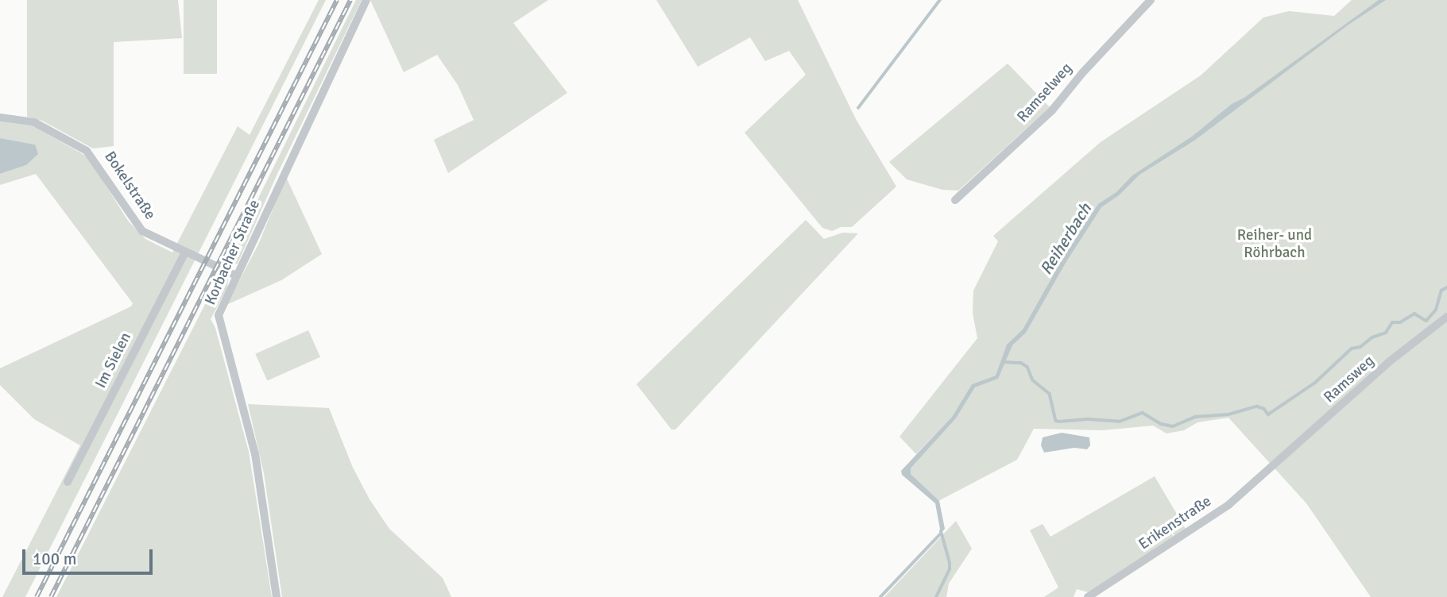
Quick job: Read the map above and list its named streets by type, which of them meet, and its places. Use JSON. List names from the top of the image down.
{
  "streets": {
    "street": [
      "Ramselweg",
      "Bokelstraße",
      "Korbacher Straße",
      "Im Sielen",
      "Ramsweg",
      "Erikenstraße"
    ]
  },
  "crossings": [
    ["Bokelstraße", "Korbacher Straße"],
    ["Bokelstraße", "Im Sielen"],
    ["Ramsweg", "Erikenstraße"]
  ],
  "water": ["Reiherbach"],
  "parks": ["Reiher- und Röhrbach"],
  "scale_bar": "100 m"
}
